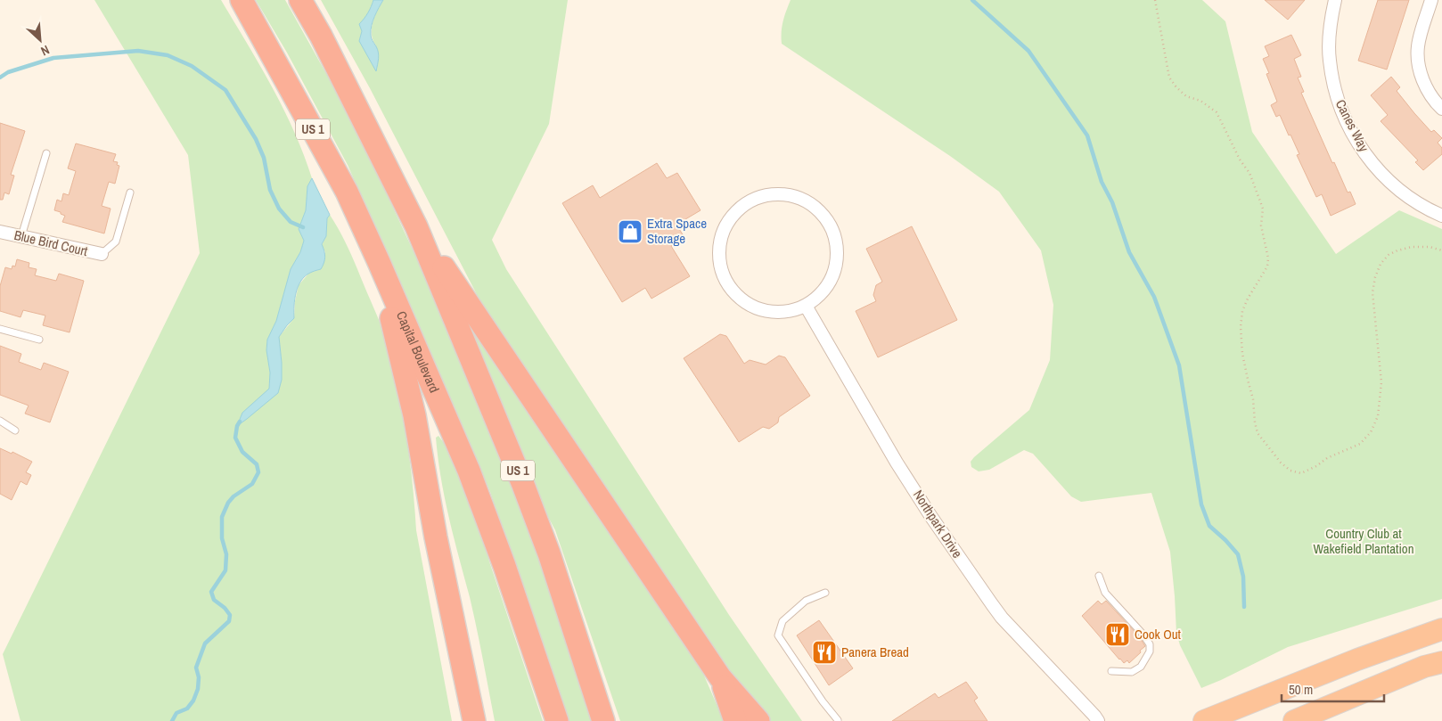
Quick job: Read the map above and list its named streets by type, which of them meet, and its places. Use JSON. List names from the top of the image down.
{
  "streets": {
    "highway": ["US 1", "Capital Boulevard"],
    "street": ["Canes Way", "Blue Bird Court", "Northpark Drive"]
  },
  "parks": ["Country Club at Wakefield Plantation"],
  "places": {
    "shop": ["Extra Space Storage"],
    "restaurant": ["Cook Out", "Panera Bread"]
  },
  "scale_bar": "50 m",
  "north": "bottom right"
}
